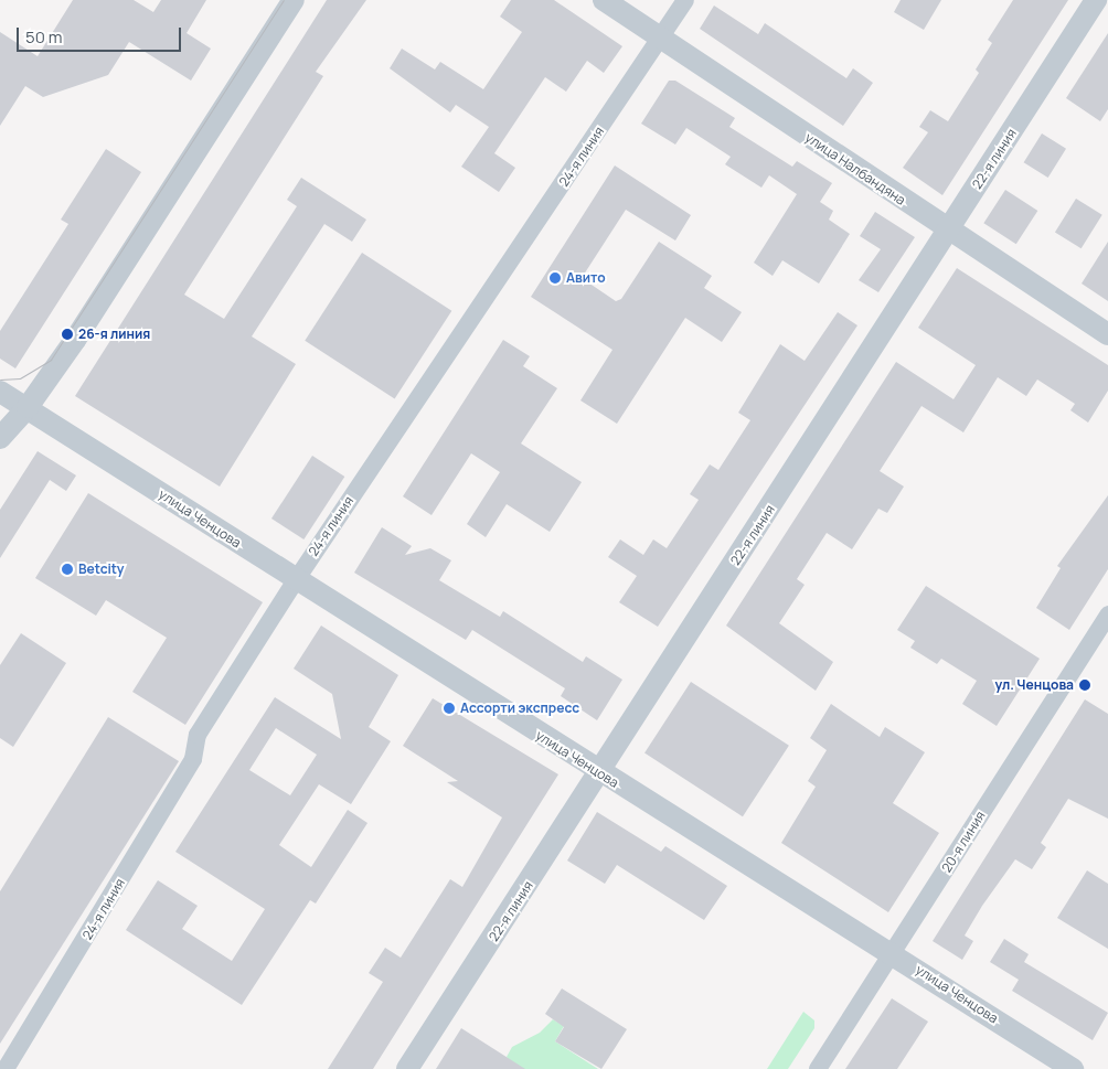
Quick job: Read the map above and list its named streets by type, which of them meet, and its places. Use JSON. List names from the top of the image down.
{
  "streets": {
    "street": [
      "24-я линия",
      "22-я линия",
      "улица Налбандяна",
      "улица Ченцова",
      "20-я линия"
    ]
  },
  "crossings": [
    ["24-я линия", "улица Налбандяна"],
    ["24-я линия", "улица Ченцова"],
    ["22-я линия", "улица Налбандяна"],
    ["22-я линия", "улица Ченцова"],
    ["улица Ченцова", "20-я линия"]
  ],
  "places": [
    "Авито",
    "26-я линия",
    "Betcity",
    "ул. Ченцова",
    "Ассорти экспресс"
  ],
  "scale_bar": "50 m"
}
